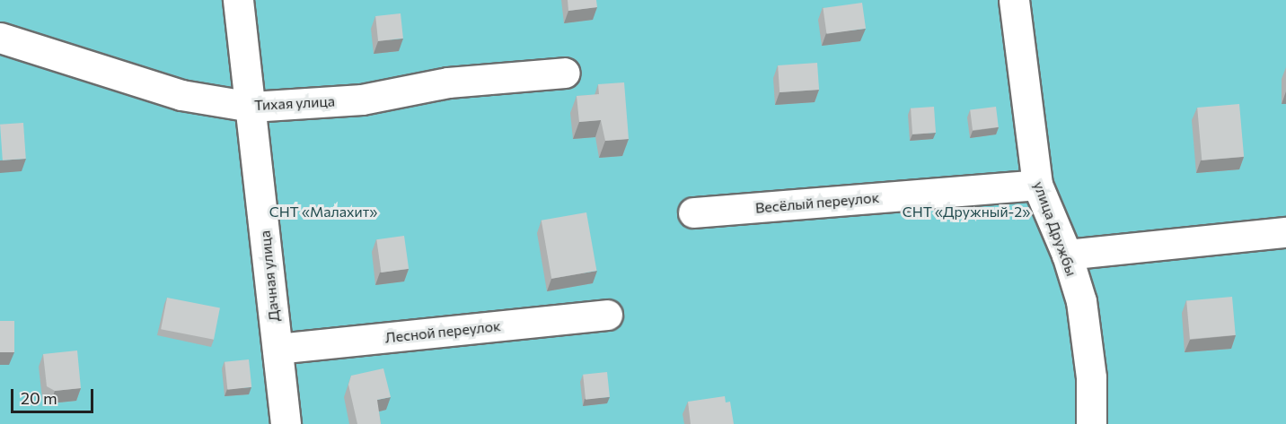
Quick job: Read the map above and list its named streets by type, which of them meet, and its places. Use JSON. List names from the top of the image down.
{
  "streets": {
    "street": [
      "Тихая улица",
      "Весёлый переулок",
      "улица Дружбы",
      "Дачная улица",
      "Лесной переулок"
    ]
  },
  "crossings": [
    ["Тихая улица", "Дачная улица"],
    ["Весёлый переулок", "улица Дружбы"],
    ["Дачная улица", "Лесной переулок"]
  ],
  "parks": ["СНТ «Малахит»", "СНТ «Дружный-2»"],
  "scale_bar": "20 m"
}
